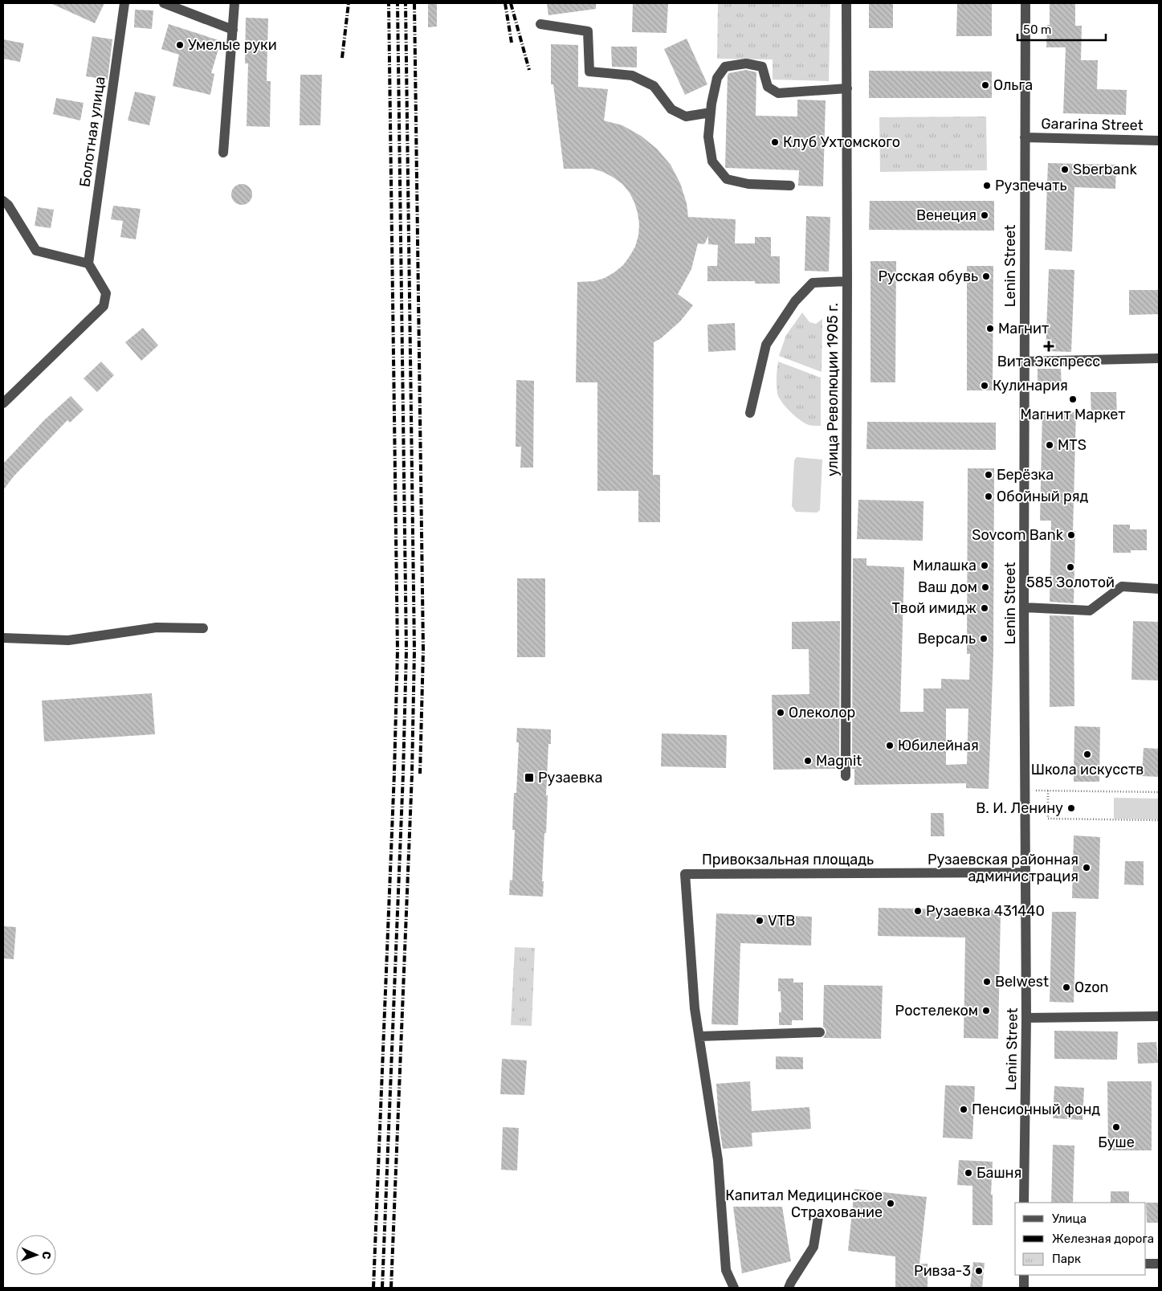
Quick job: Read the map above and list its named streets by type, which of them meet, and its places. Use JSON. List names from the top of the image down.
{
  "streets": {
    "street": [
      "Gararina Street",
      "Болотная улица",
      "Lenin Street",
      "улица Революции 1905 г.",
      "Привокзальная площадь"
    ]
  },
  "crossings": [
    ["Gararina Street", "Lenin Street"],
    ["Lenin Street", "Привокзальная площадь"]
  ],
  "places": {
    "other": [
      "Умелые руки",
      "Ольга",
      "Клуб Ухтомского",
      "Sberbank",
      "Рузпечать",
      "Венеция",
      "Русская обувь",
      "Магнит",
      "Кулинария",
      "Магнит Маркет",
      "MTS",
      "Берёзка",
      "Обойный ряд",
      "Sovcom Bank",
      "Милашка",
      "585 Золотой",
      "Ваш дом",
      "Твой имидж",
      "Версаль",
      "Олеколор",
      "Юбилейная",
      "Школа искусств",
      "Magnit",
      "В. И. Ленину",
      "Рузаевская районная администрация",
      "Рузаевка 431440",
      "VTB",
      "Belwest",
      "Ozon",
      "Ростелеком",
      "Пенсионный фонд",
      "Буше",
      "Башня",
      "Капитал Медицинское Страхование",
      "Ривза-3"
    ],
    "health": ["Вита Экспресс"],
    "transit": ["Рузаевка"]
  },
  "legend": ["Улица", "Железная дорога", "Парк"],
  "scale_bar": "50 m",
  "north": "right"
}
